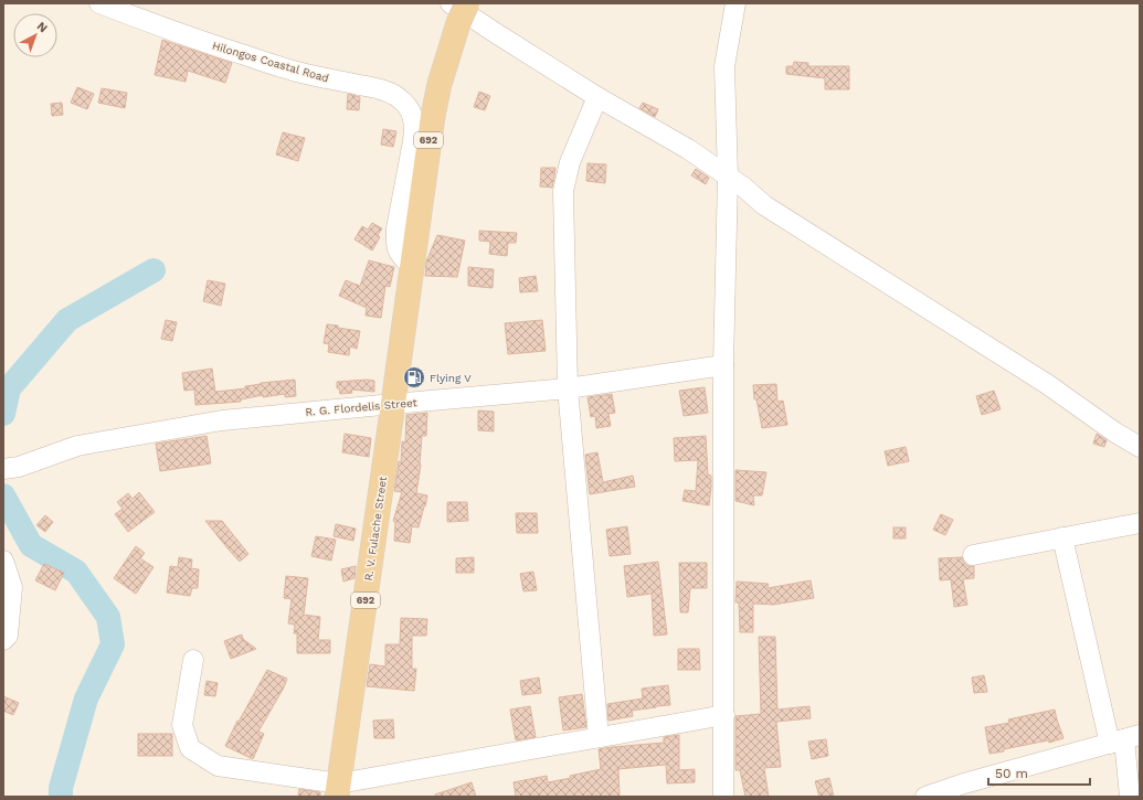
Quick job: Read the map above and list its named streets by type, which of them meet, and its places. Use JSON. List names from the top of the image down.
{
  "streets": {
    "main road": ["692", "R. V. Fulache Street"],
    "street": ["Hilongos Coastal Road", "R. G. Flordelis Street"]
  },
  "crossings": [
    ["Hilongos Coastal Road", "692"],
    ["Hilongos Coastal Road", "R. V. Fulache Street"],
    ["692", "R. V. Fulache Street"],
    ["R. G. Flordelis Street", "R. V. Fulache Street"]
  ],
  "places": {
    "fuel station": ["Flying V"]
  },
  "scale_bar": "50 m",
  "north": "top right"
}
